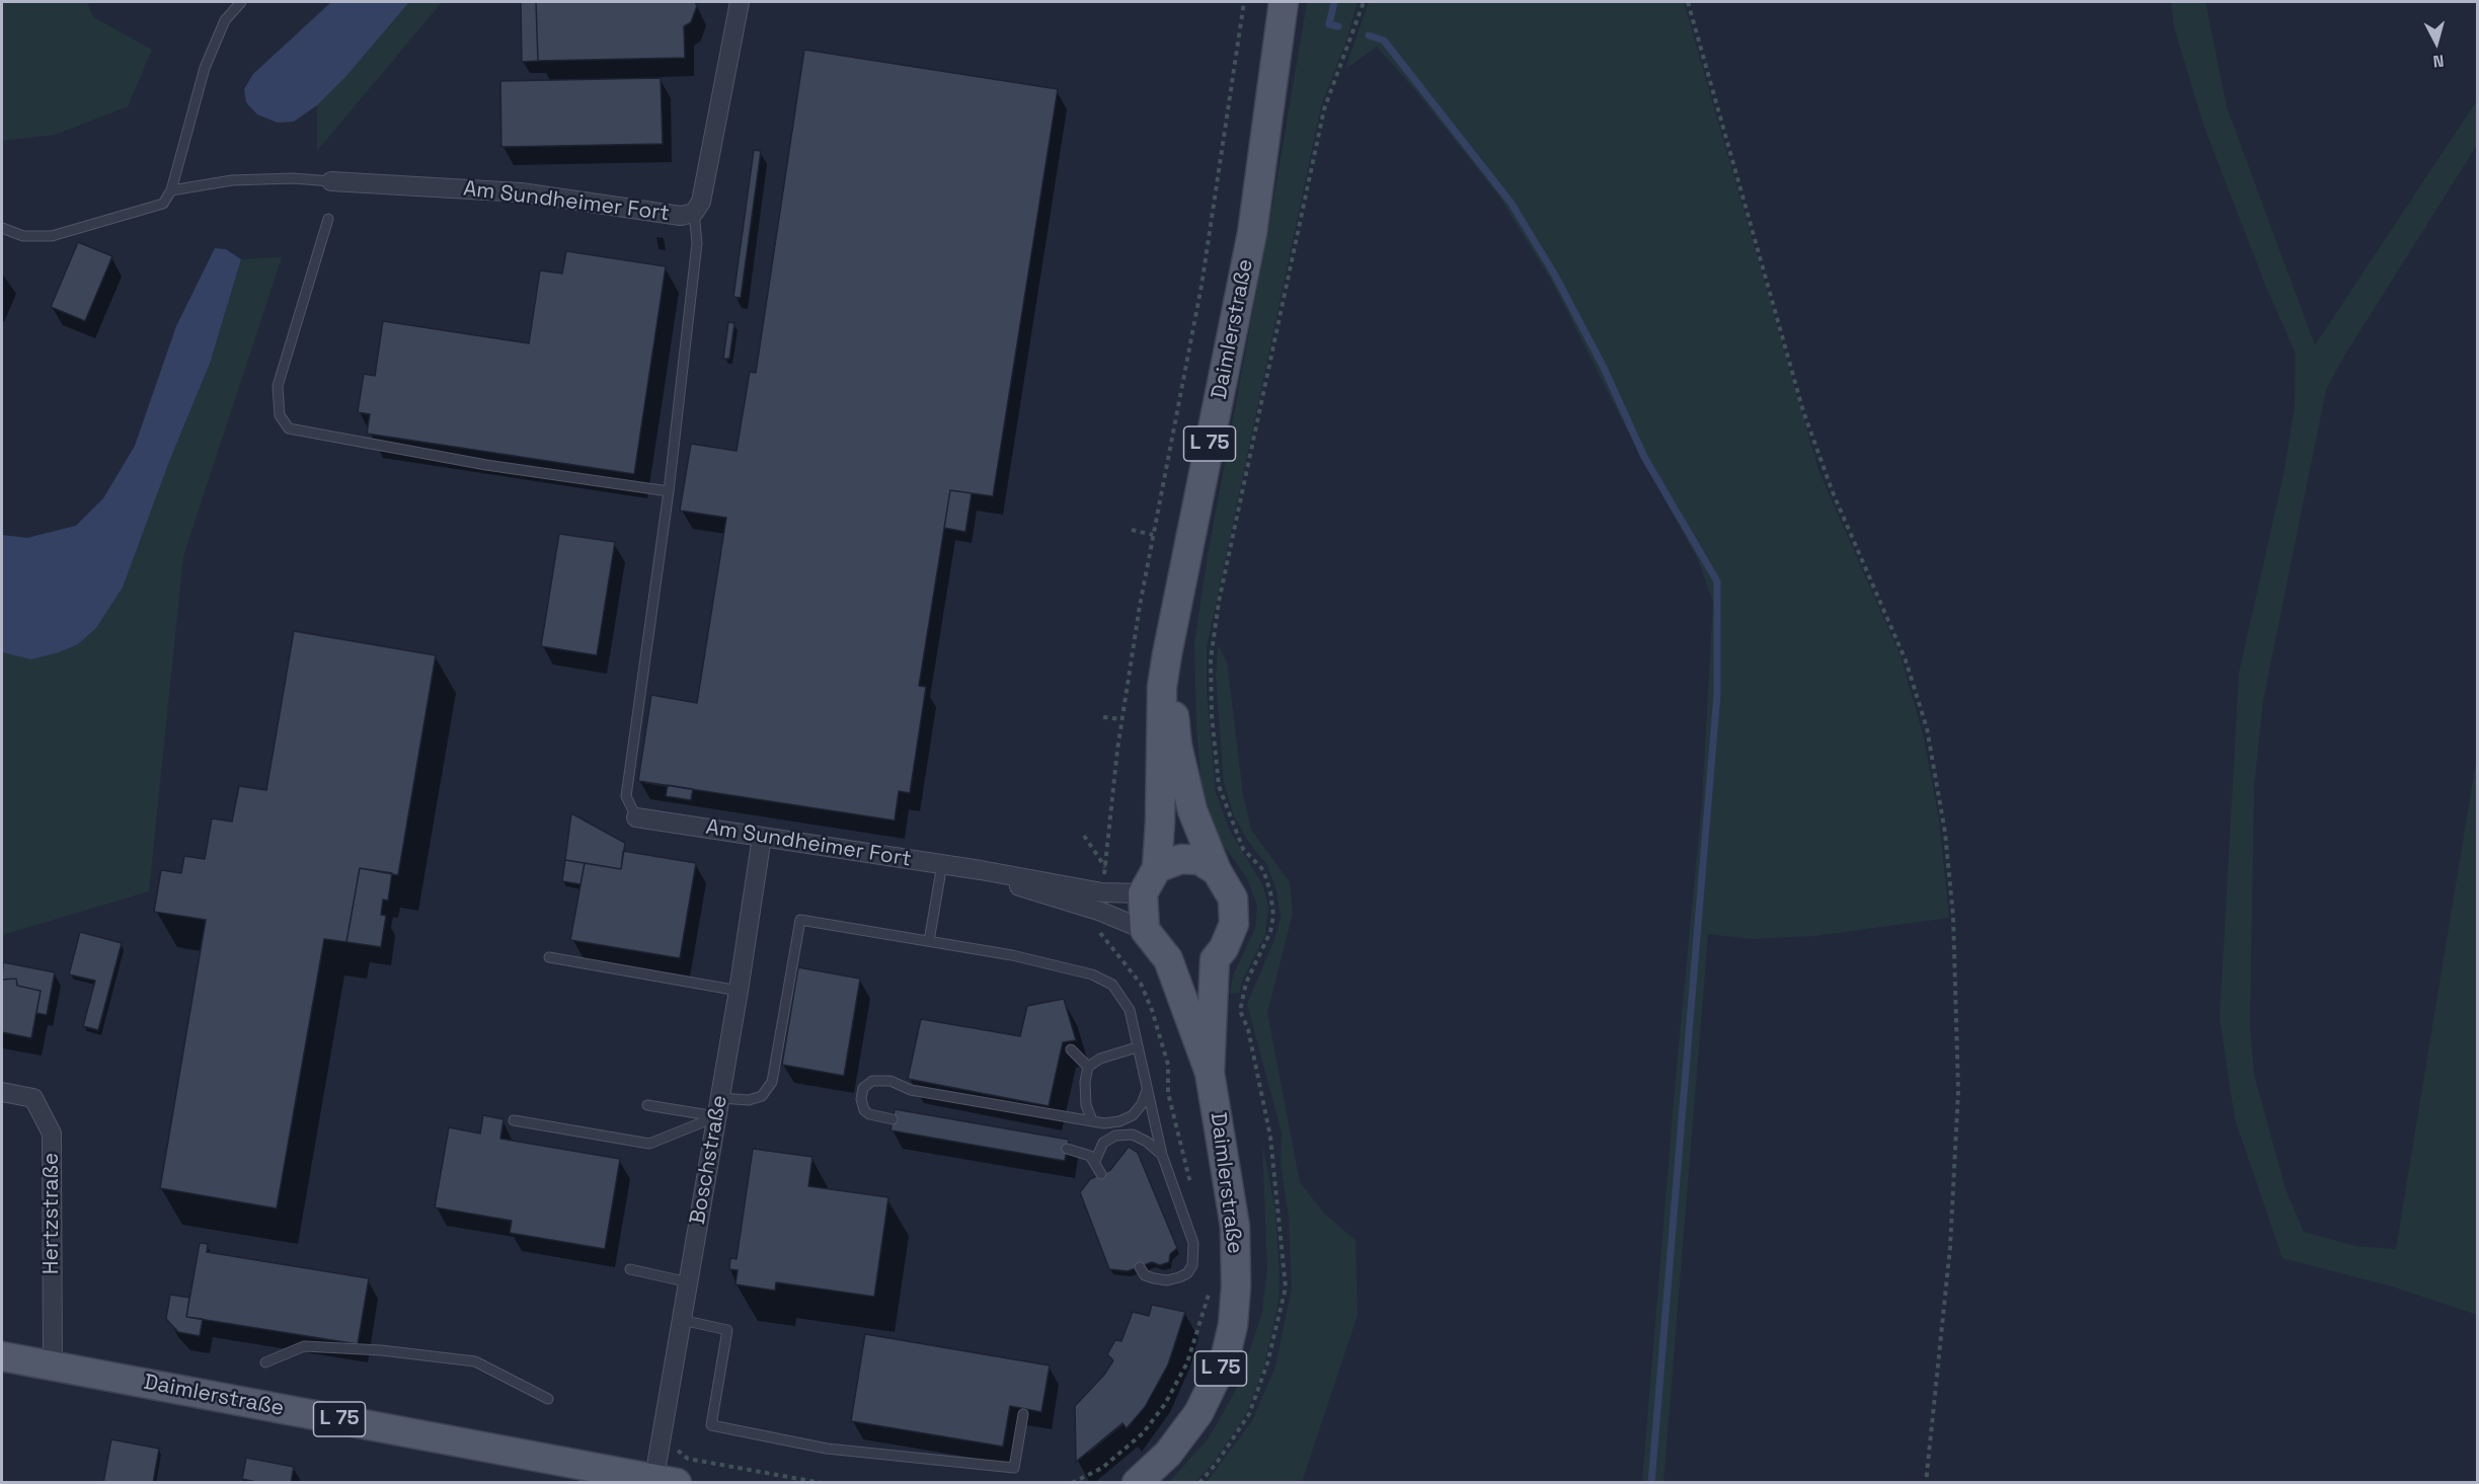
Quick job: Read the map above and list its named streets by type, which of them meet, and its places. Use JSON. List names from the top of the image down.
{
  "streets": {
    "main road": ["Daimlerstraße", "L 75"],
    "street": ["Am Sundheimer Fort", "Boschstraße", "Hertzstraße"]
  },
  "crossings": [
    ["Am Sundheimer Fort", "Daimlerstraße"],
    ["Am Sundheimer Fort", "Boschstraße"],
    ["Daimlerstraße", "Boschstraße"],
    ["Daimlerstraße", "Hertzstraße"]
  ],
  "north": "bottom"
}
